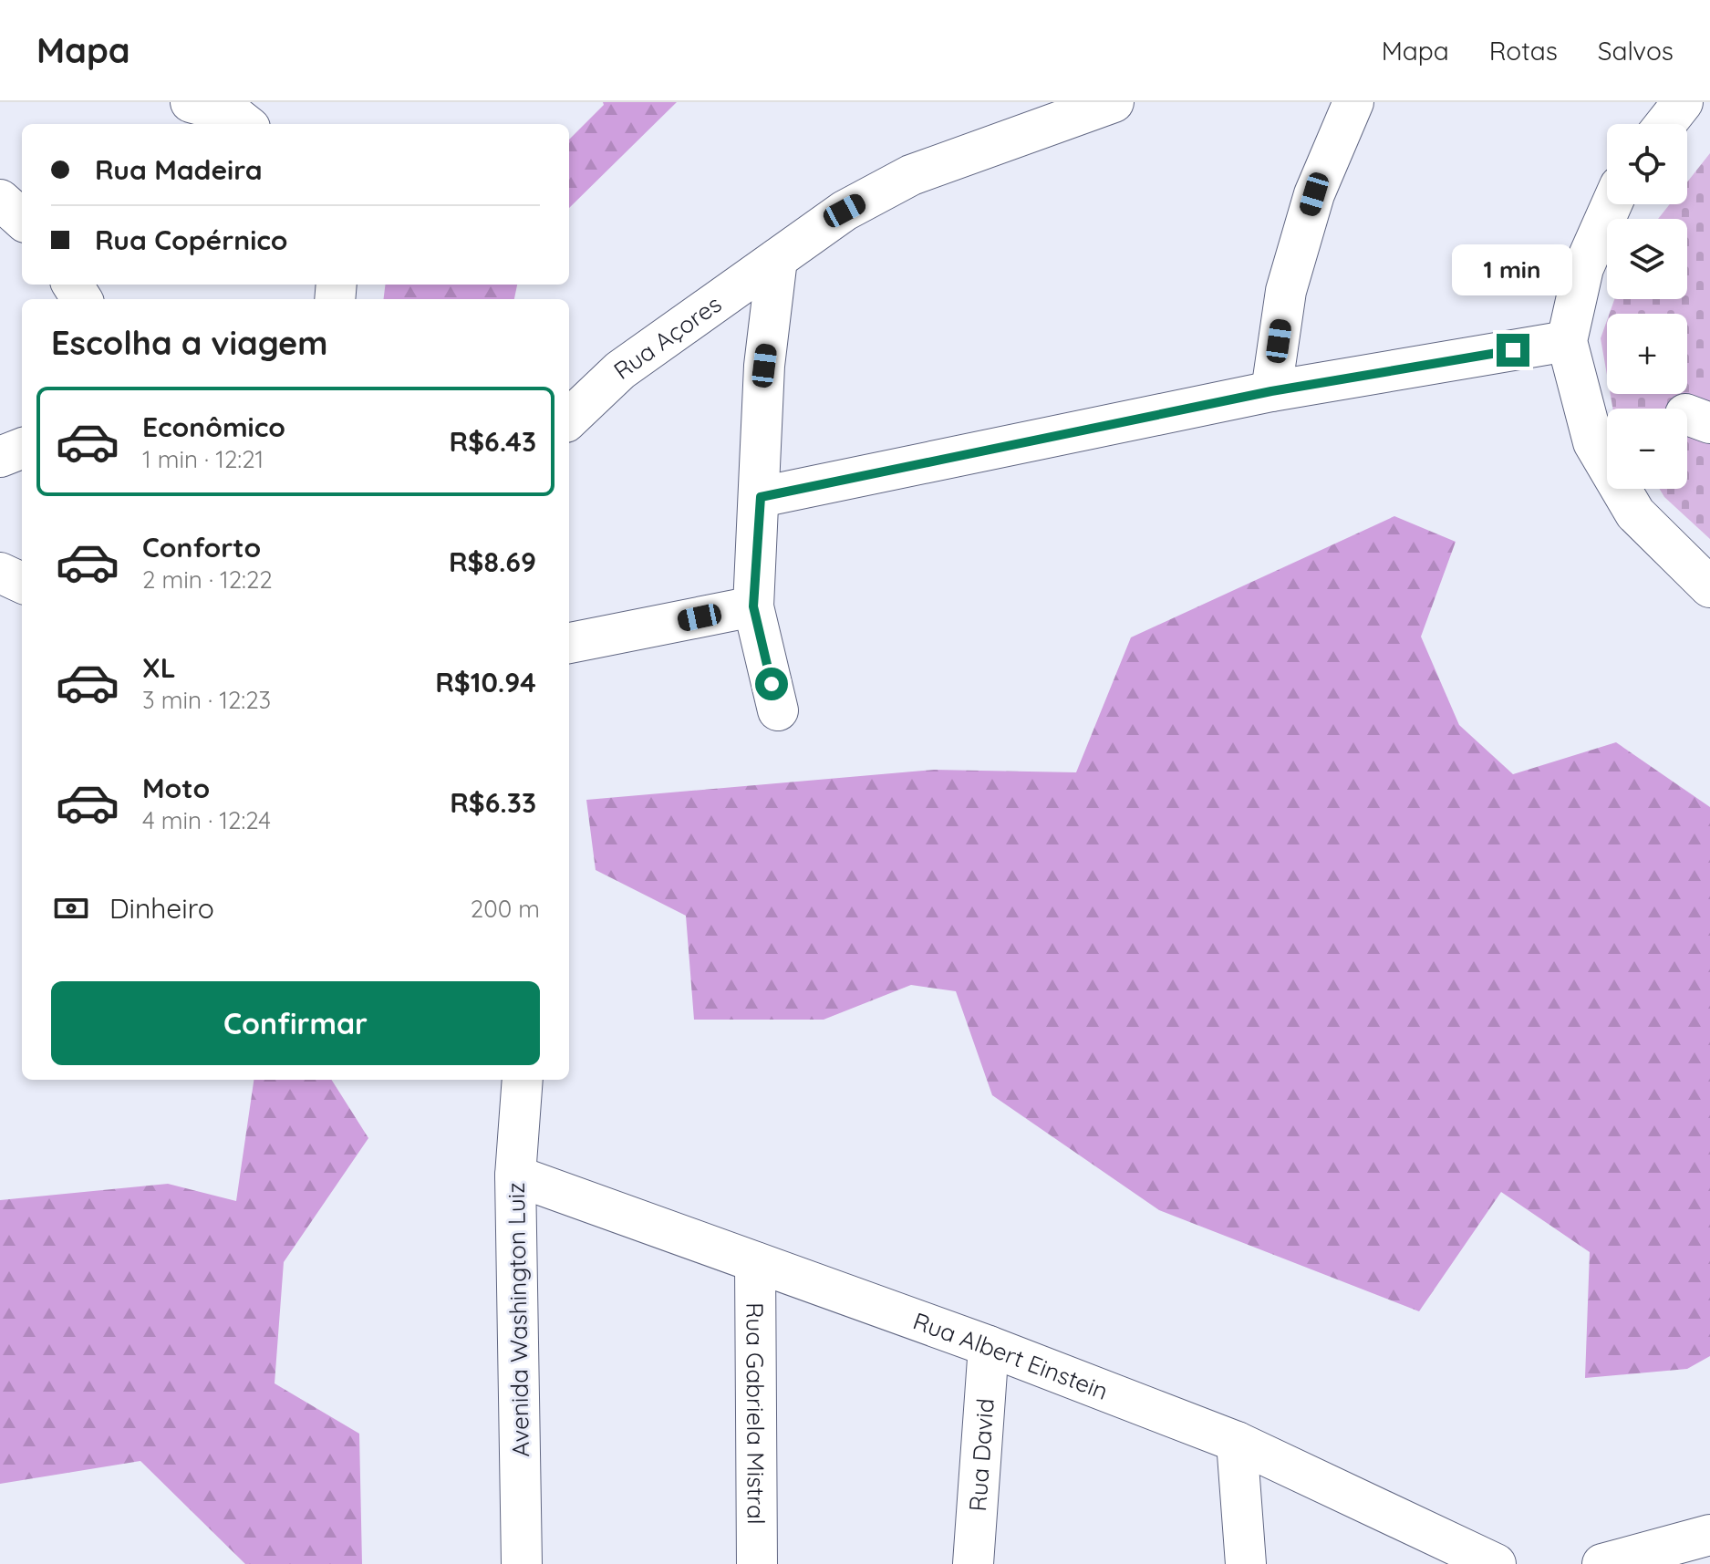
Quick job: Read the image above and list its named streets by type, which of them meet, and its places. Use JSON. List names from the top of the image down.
{
  "streets": {
    "street": [
      "Rua Açores",
      "Avenida Washington Luiz",
      "Rua Albert Einstein",
      "Rua Gabriela Mistral",
      "Rua David"
    ]
  },
  "crossings": [
    ["Avenida Washington Luiz", "Rua Albert Einstein"],
    ["Rua Albert Einstein", "Rua Gabriela Mistral"],
    ["Rua Albert Einstein", "Rua David"]
  ],
  "page": {
    "header": "Mapa",
    "nav": ["Mapa", "Rotas", "Salvos"],
    "map_buttons": ["+", "−"],
    "banner": ["Rua Madeira", "Rua Copérnico"],
    "bubble": "1 min",
    "heading": "Escolha a viagem",
    "list": [
      {
        "name": "Econômico",
        "note": "1 min · 12:21",
        "value": "R$6.43"
      },
      {
        "name": "Conforto",
        "note": "2 min · 12:22",
        "value": "R$8.69"
      },
      {
        "name": "XL",
        "note": "3 min · 12:23",
        "value": "R$10.94"
      },
      {
        "name": "Moto",
        "note": "4 min · 12:24",
        "value": "R$6.33"
      }
    ],
    "pay": ["Dinheiro", "200 m"],
    "buttons": "Confirmar"
  }
}
